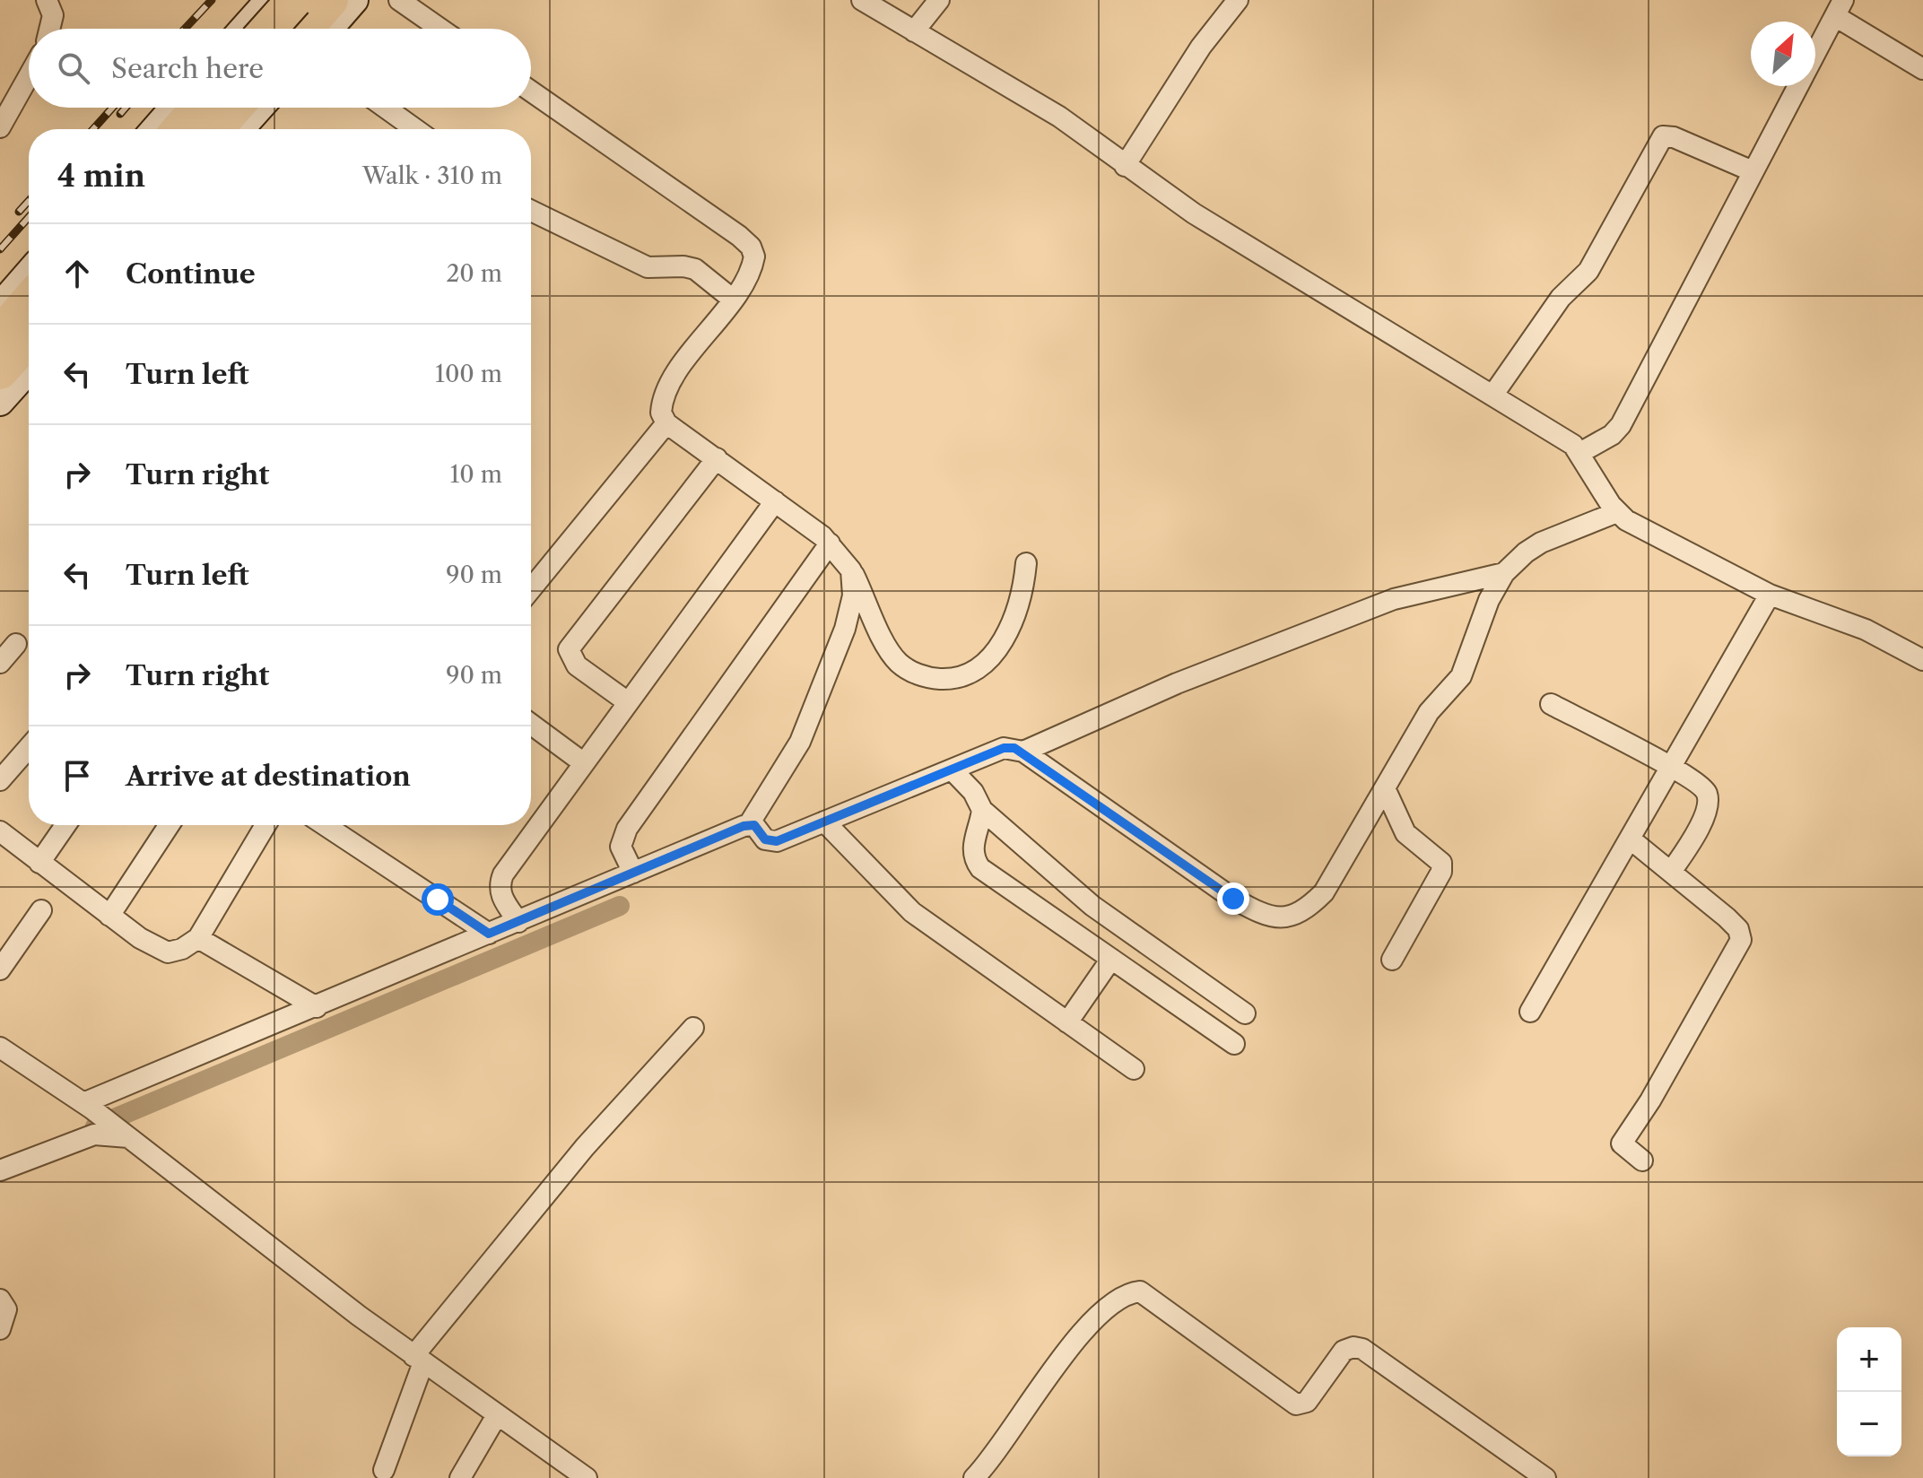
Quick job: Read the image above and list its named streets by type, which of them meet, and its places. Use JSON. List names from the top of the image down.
{
  "north": "top right",
  "page": {
    "search": "Search here",
    "heading": ["4 min", "Walk · 310 m"],
    "list": [
      ["Continue", "20 m"],
      ["Turn left", "100 m"],
      ["Turn right", "10 m"],
      ["Turn left", "90 m"],
      ["Turn right", "90 m"],
      "Arrive at destination"
    ],
    "map_buttons": ["+", "−"]
  }
}
